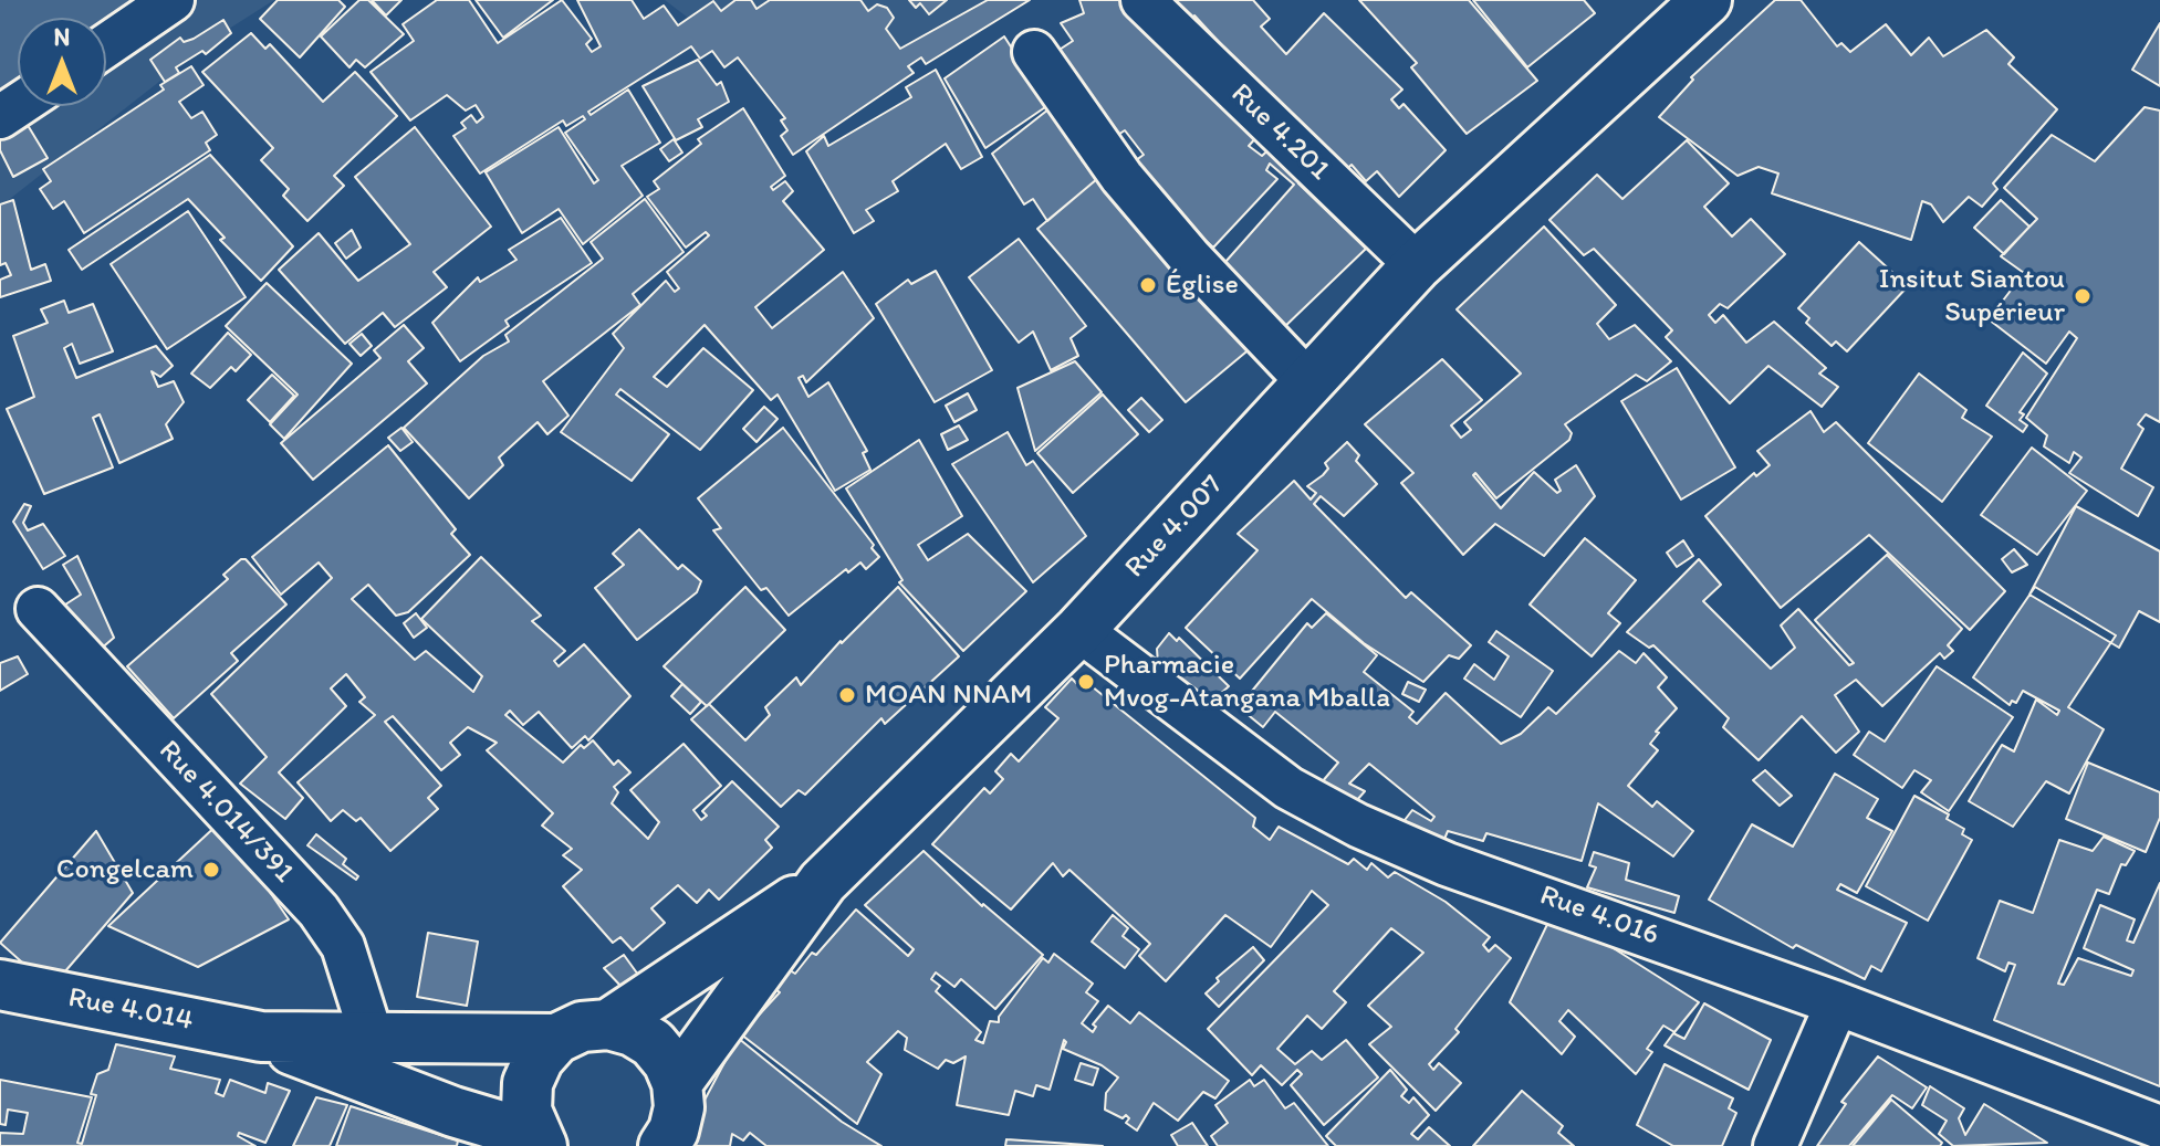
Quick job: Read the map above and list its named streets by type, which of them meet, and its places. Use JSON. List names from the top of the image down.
{
  "streets": {
    "main road": ["Rue 4.007", "Rue 4.014"],
    "street": ["Rue 4.201", "Rue 4.014/391", "Rue 4.016"]
  },
  "crossings": [
    ["Rue 4.201", "Rue 4.007"],
    ["Rue 4.007", "Rue 4.016"]
  ],
  "places": [
    "Église",
    "Insitut Siantou Supérieur",
    "Pharmacie Mvog-Atangana Mballa",
    "MOAN NNAM",
    "Congelcam"
  ],
  "north": "top"
}
